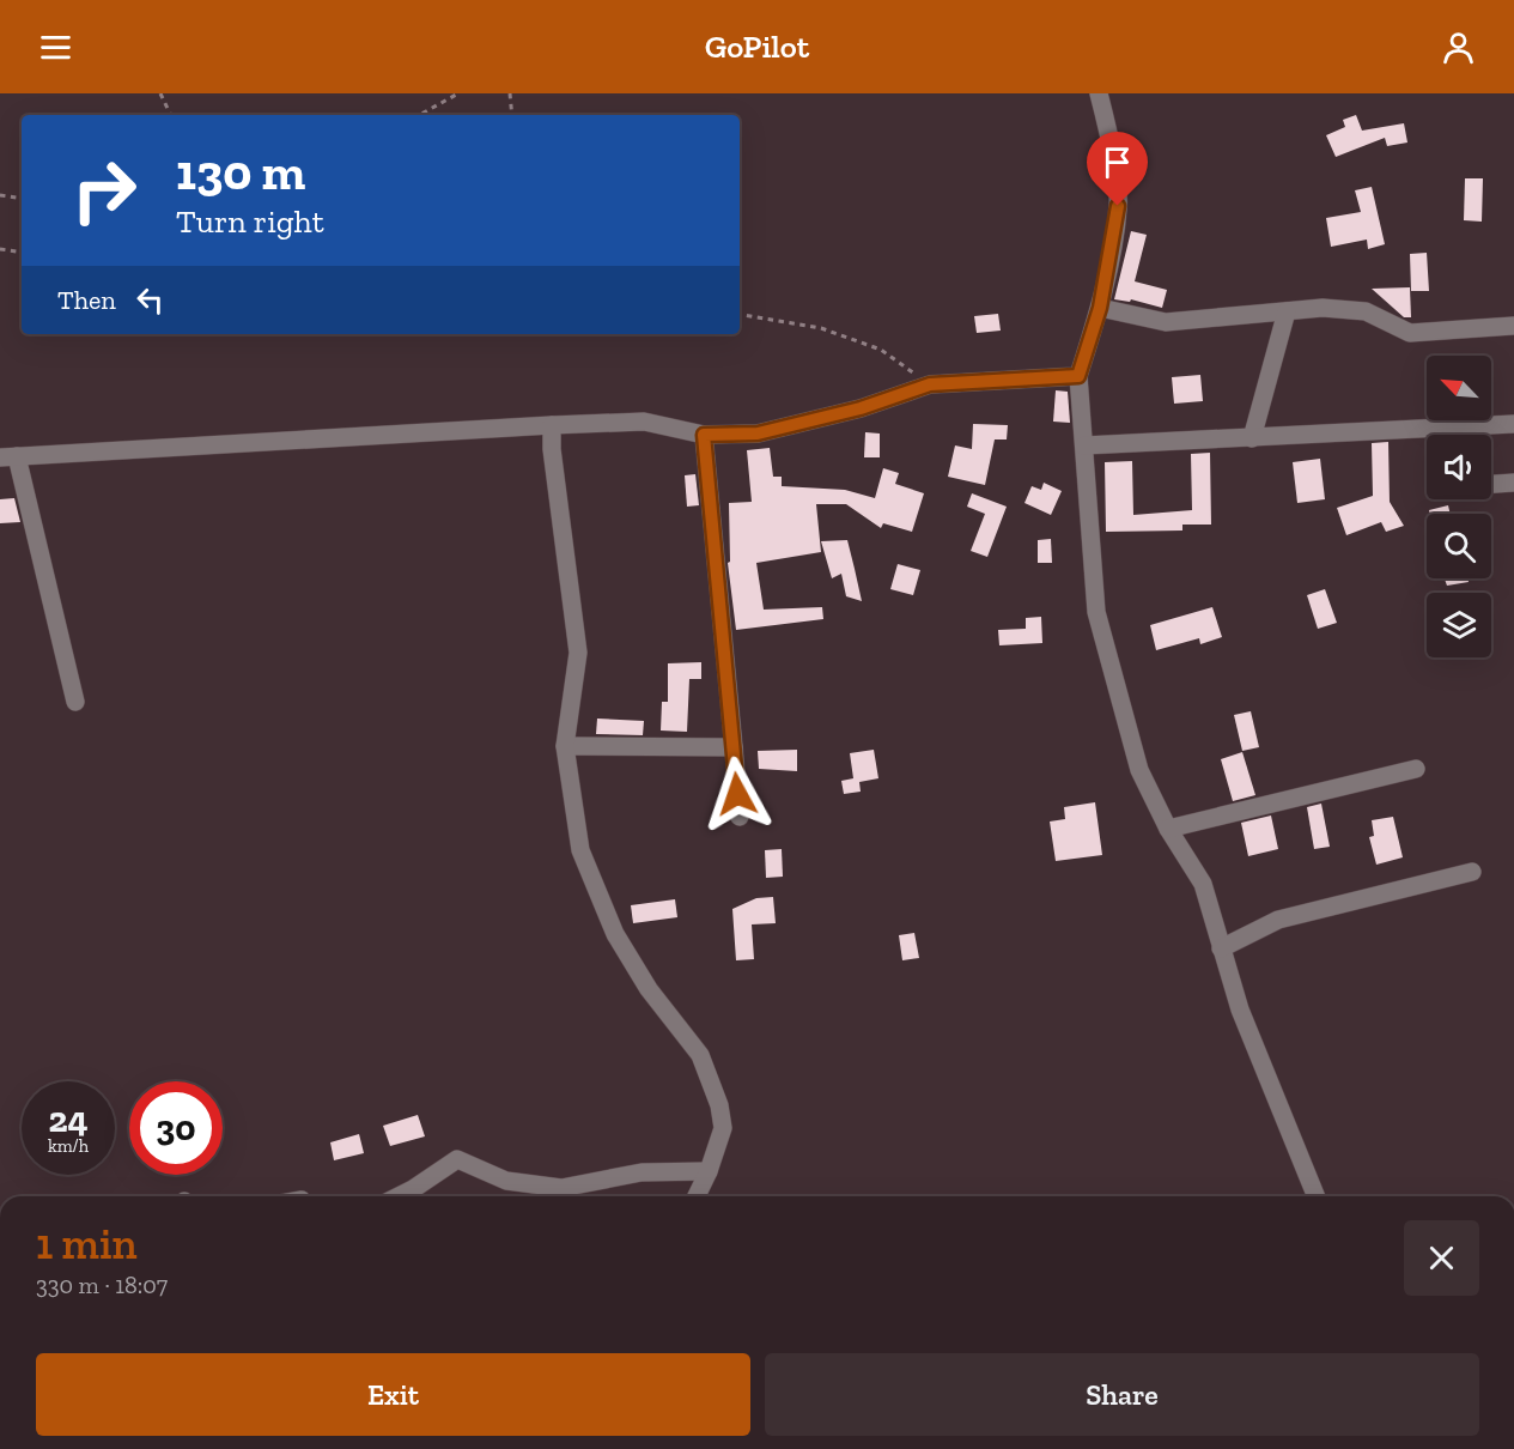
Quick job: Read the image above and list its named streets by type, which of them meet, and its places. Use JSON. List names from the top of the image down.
{
  "north": "top left",
  "page": {
    "header": "GoPilot",
    "turn": ["130 m", "Turn right"],
    "then": "Then",
    "speed": "24 km/h",
    "limit": "30",
    "heading": ["1 min", "330 m · 18:07"],
    "buttons": ["Exit", "Share"]
  }
}
